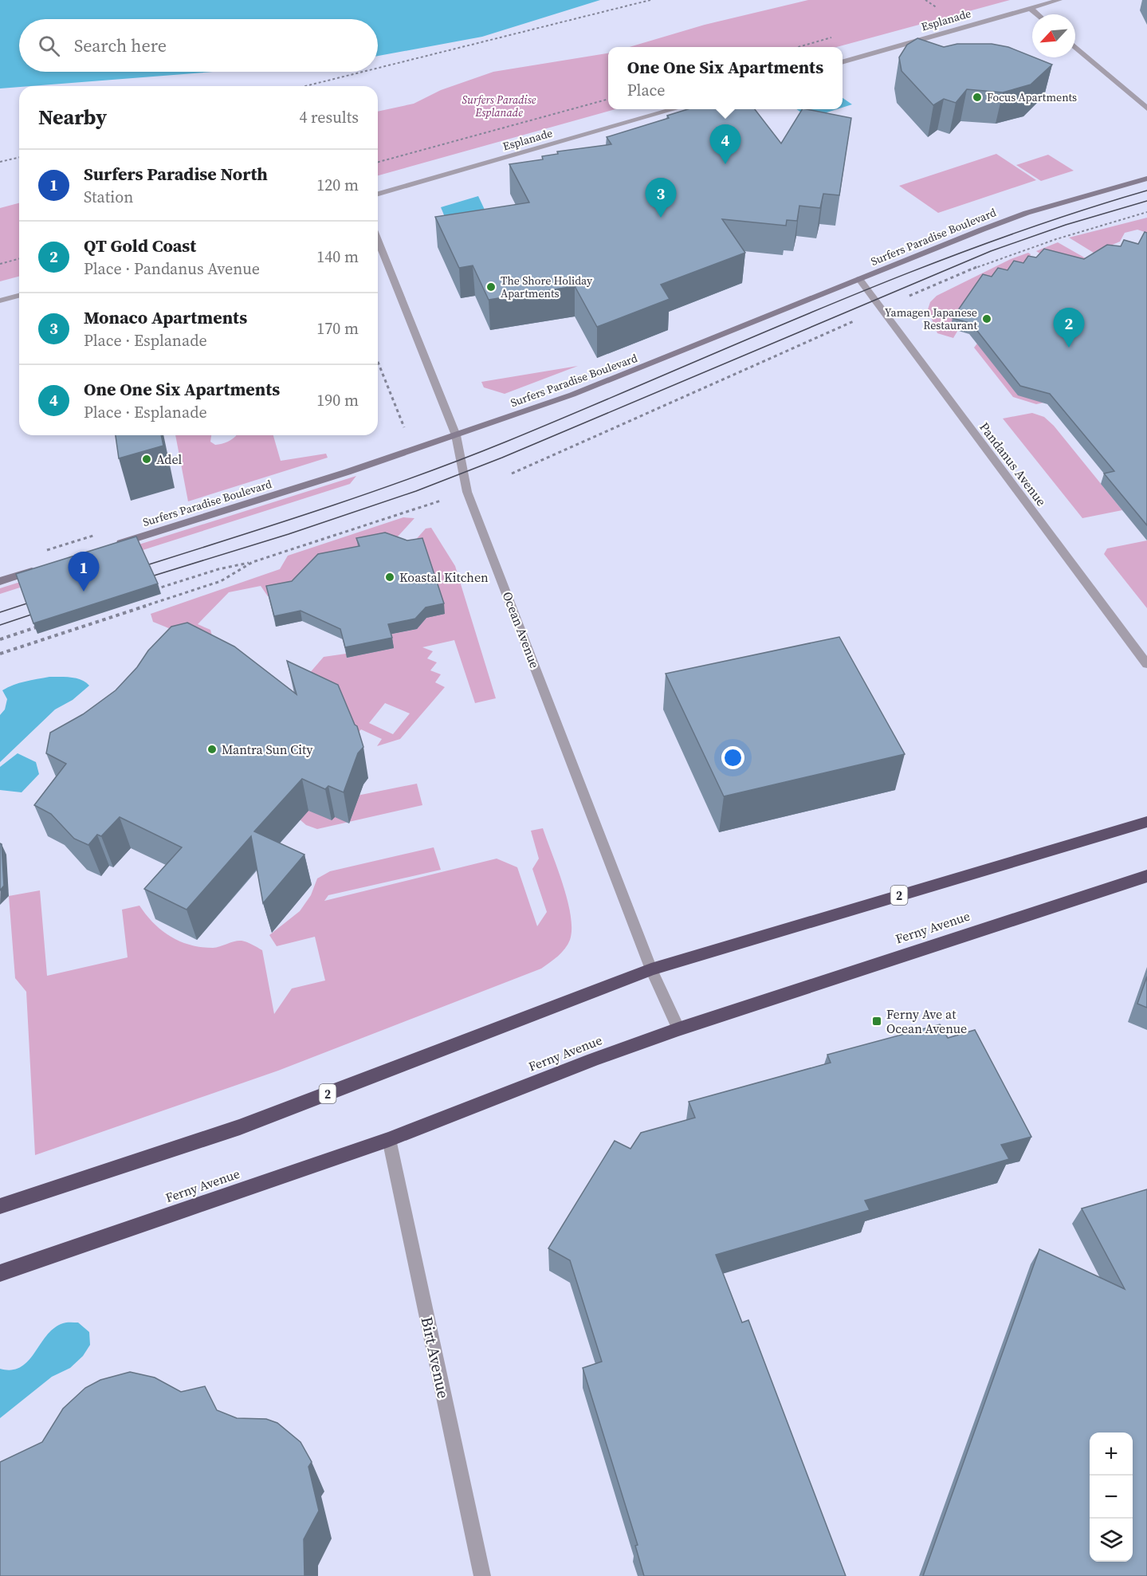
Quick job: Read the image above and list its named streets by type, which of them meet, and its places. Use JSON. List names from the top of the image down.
{
  "streets": {
    "highway": ["2", "Ferny Avenue"],
    "street": [
      "Esplanade",
      "Surfers Paradise Boulevard",
      "Pandanus Avenue",
      "Ocean Avenue",
      "Birt Avenue"
    ]
  },
  "crossings": [
    ["Surfers Paradise Boulevard", "Pandanus Avenue"],
    ["Surfers Paradise Boulevard", "Ocean Avenue"],
    ["Ocean Avenue", "2"],
    ["Ocean Avenue", "Ferny Avenue"],
    ["Ferny Avenue", "Birt Avenue"]
  ],
  "parks": ["Surfers Paradise Esplanade"],
  "places": {
    "other": [
      "Focus Apartments",
      "The Shore Holiday Apartments",
      "Yamagen Japanese Restaurant",
      "Adel",
      "Koastal Kitchen",
      "Mantra Sun City"
    ],
    "transit": ["Ferny Ave at Ocean Avenue"]
  },
  "north": "bottom left",
  "page": {
    "search": "Search here",
    "popup": ["One One Six Apartments", "Place"],
    "heading": ["Nearby", "4 results"],
    "pins": [
      "4",
      "3",
      "2",
      "1"
    ],
    "list": [
      {
        "mark": "1",
        "name": "Surfers Paradise North",
        "note": "Station",
        "value": "120 m"
      },
      {
        "mark": "2",
        "name": "QT Gold Coast",
        "note": "Place · Pandanus Avenue",
        "value": "140 m"
      },
      {
        "mark": "3",
        "name": "Monaco Apartments",
        "note": "Place · Esplanade",
        "value": "170 m"
      },
      {
        "mark": "4",
        "name": "One One Six Apartments",
        "note": "Place · Esplanade",
        "value": "190 m"
      }
    ],
    "map_buttons": ["+", "−"]
  }
}
